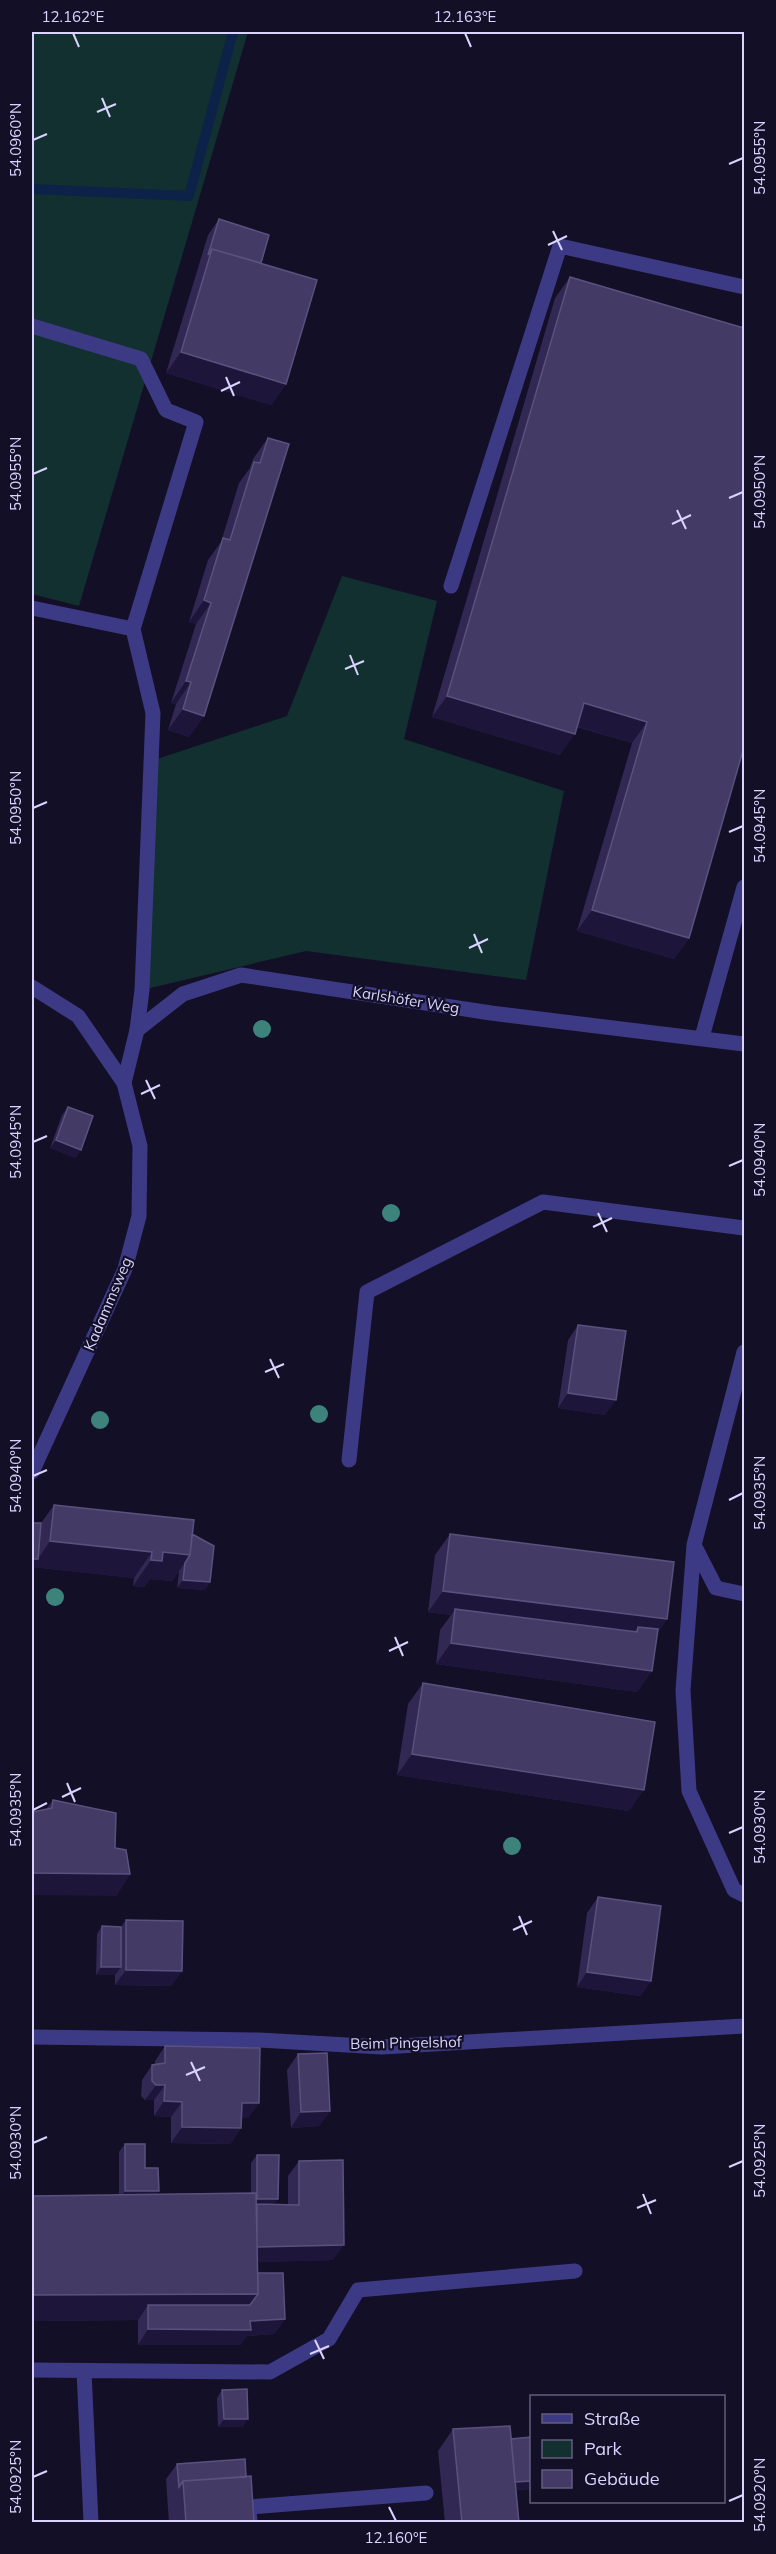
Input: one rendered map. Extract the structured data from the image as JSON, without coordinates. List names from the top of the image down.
{
  "streets": {
    "street": ["Karlshöfer Weg", "Kadammsweg", "Beim Pingelshof"]
  },
  "legend": ["Straße", "Park", "Gebäude"],
  "coordinates": [
    "12.162°E",
    "12.163°E",
    "54.0960°N",
    "54.0955°N",
    "54.0950°N",
    "54.0945°N",
    "54.0940°N",
    "54.0935°N",
    "54.0930°N",
    "54.0925°N",
    "54.0920°N",
    "12.160°E"
  ]
}
